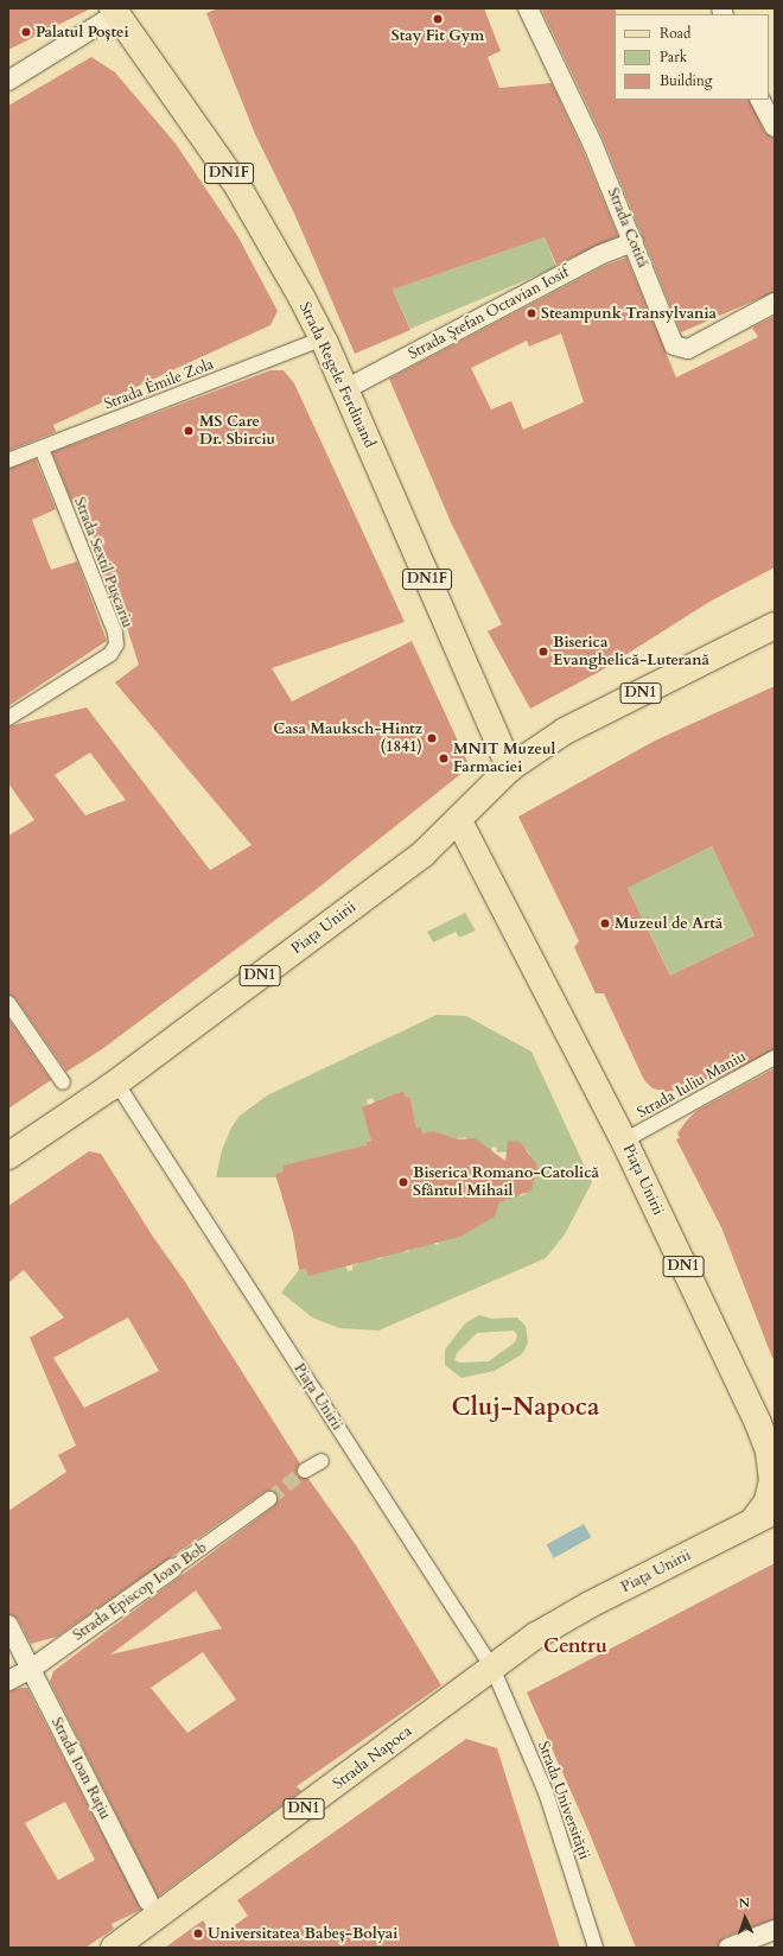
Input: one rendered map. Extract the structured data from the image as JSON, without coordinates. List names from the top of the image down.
{
  "streets": {
    "main road": [
      "DN1F",
      "Strada Regele Ferdinand",
      "DN1",
      "Piața Unirii",
      "Strada Napoca"
    ],
    "street": [
      "Strada Cotită",
      "Strada Ștefan Octavian Iosif",
      "Strada Émile Zola",
      "Strada Sextil Pușcariu",
      "Strada Iuliu Maniu",
      "Strada Episcop Ioan Bob",
      "Strada Ioan Rațiu",
      "Strada Universității"
    ]
  },
  "crossings": [
    ["Strada Cotită", "Strada Ștefan Octavian Iosif"],
    ["Strada Ștefan Octavian Iosif", "Strada Regele Ferdinand"],
    ["Strada Regele Ferdinand", "Strada Émile Zola"],
    ["Strada Regele Ferdinand", "DN1"],
    ["Strada Regele Ferdinand", "Piața Unirii"],
    ["Strada Émile Zola", "Strada Sextil Pușcariu"],
    ["DN1", "Piața Unirii"],
    ["Piața Unirii", "Strada Iuliu Maniu"],
    ["Piața Unirii", "Strada Napoca"],
    ["Piața Unirii", "Strada Universității"],
    ["Strada Episcop Ioan Bob", "Strada Ioan Rațiu"],
    ["Strada Napoca", "Strada Universității"]
  ],
  "districts": ["Cluj-Napoca", "Centru"],
  "places": [
    "Stay Fit Gym",
    "Palatul Poștei",
    "Steampunk Transylvania",
    "MS Care Dr. Sbirciu",
    "Biserica Evanghelică-Luterană",
    "Casa Mauksch-Hintz (1841)",
    "MNIT Muzeul Farmaciei",
    "Muzeul de Artă",
    "Biserica Romano-Catolică Sfântul Mihail",
    "Universitatea Babeș-Bolyai"
  ],
  "legend": ["Road", "Park", "Building"],
  "north": "top"
}
